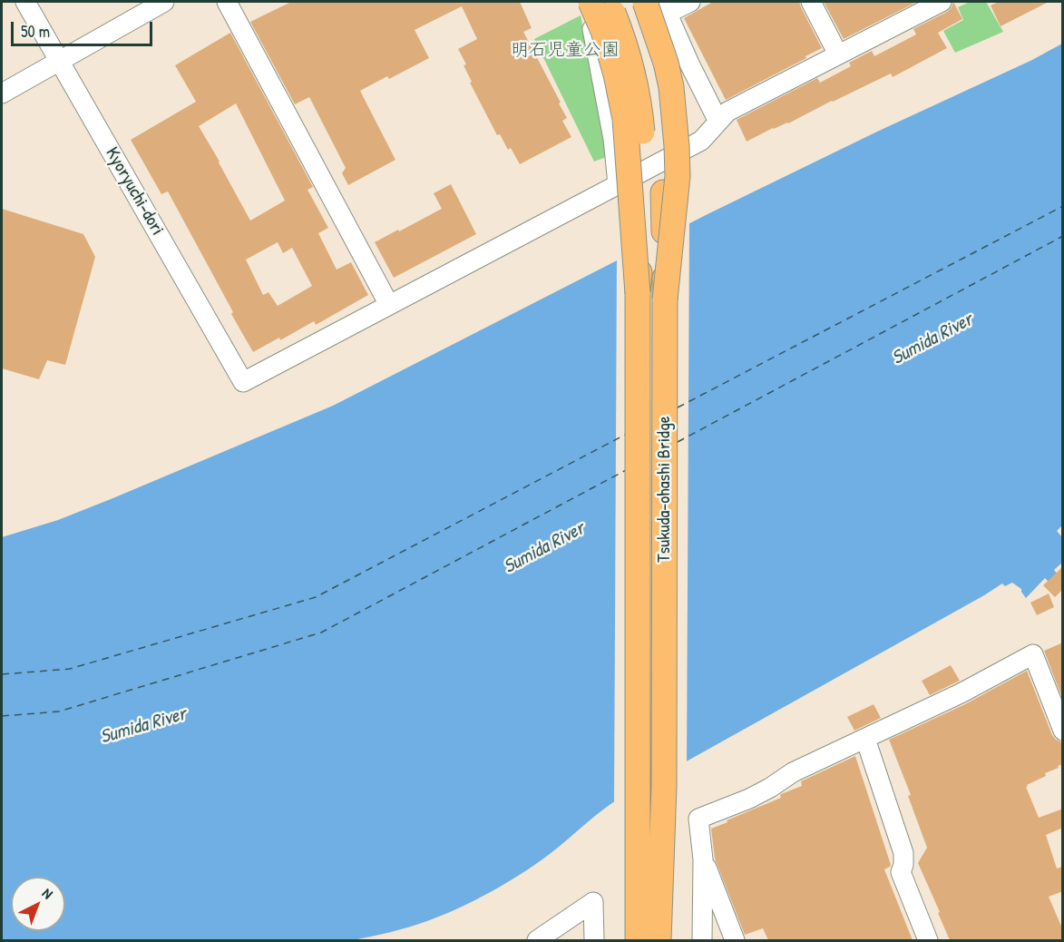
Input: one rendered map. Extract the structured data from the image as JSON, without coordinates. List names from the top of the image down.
{
  "streets": {
    "main road": ["Tsukuda-ohashi Bridge"],
    "street": ["Kyoryuchi-dori"]
  },
  "water": ["Sumida River"],
  "parks": ["明石児童公園"],
  "scale_bar": "50 m",
  "north": "top right"
}
